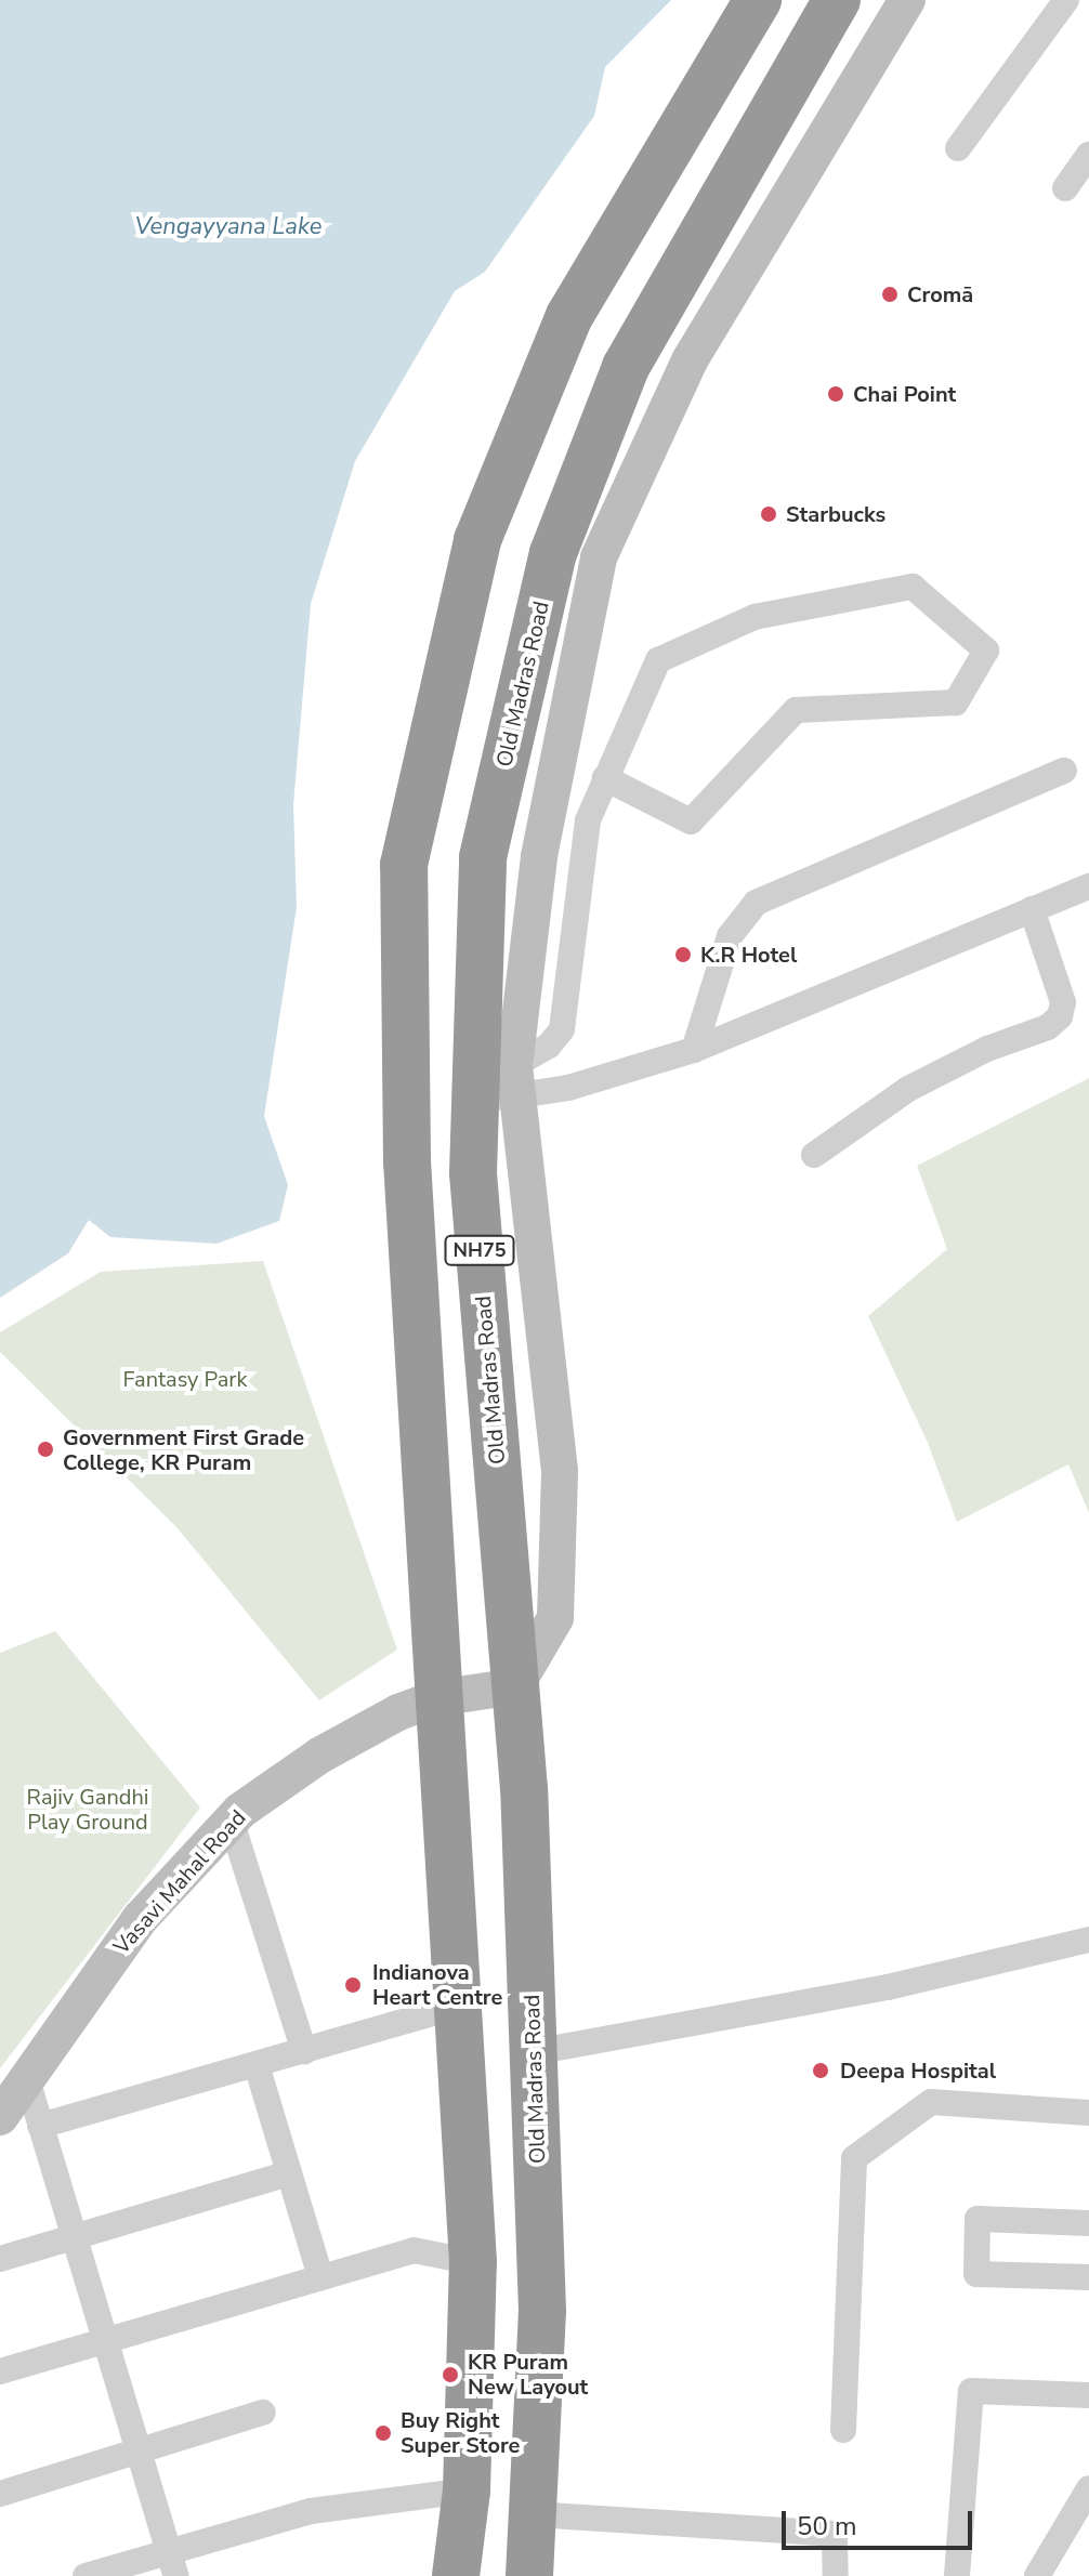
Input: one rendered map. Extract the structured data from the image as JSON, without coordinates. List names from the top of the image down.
{
  "streets": {
    "highway": ["Old Madras Road", "NH75"],
    "street": ["Vasavi Mahal Road"]
  },
  "crossings": [
    ["Old Madras Road", "Vasavi Mahal Road"],
    ["NH75", "Vasavi Mahal Road"]
  ],
  "water": ["Vengayyana Lake"],
  "parks": ["Fantasy Park", "Rajiv Gandhi Play Ground"],
  "places": [
    "Cromā",
    "Chai Point",
    "Starbucks",
    "K.R Hotel",
    "Government First Grade College, KR Puram",
    "Indianova Heart Centre",
    "Deepa Hospital",
    "KR Puram New Layout",
    "Buy Right Super Store"
  ],
  "scale_bar": "50 m"
}
